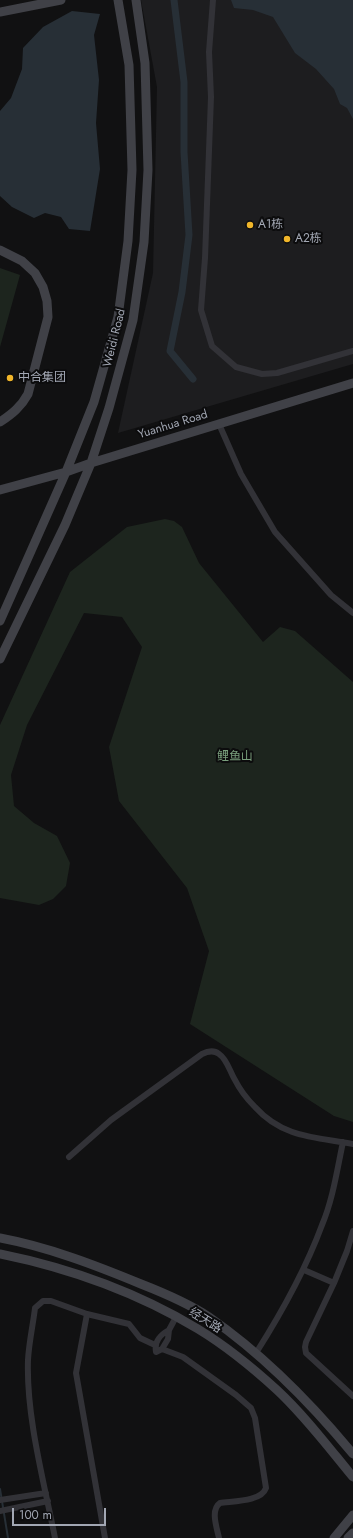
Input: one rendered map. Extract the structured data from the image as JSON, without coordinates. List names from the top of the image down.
{
  "streets": {
    "main road": ["Weidi Road", "Yuanhua Road", "经天路"]
  },
  "crossings": [
    ["Weidi Road", "Yuanhua Road"]
  ],
  "parks": ["鲤鱼山"],
  "places": ["A1栋", "A2栋", "中合集团"],
  "scale_bar": "100 m"
}
